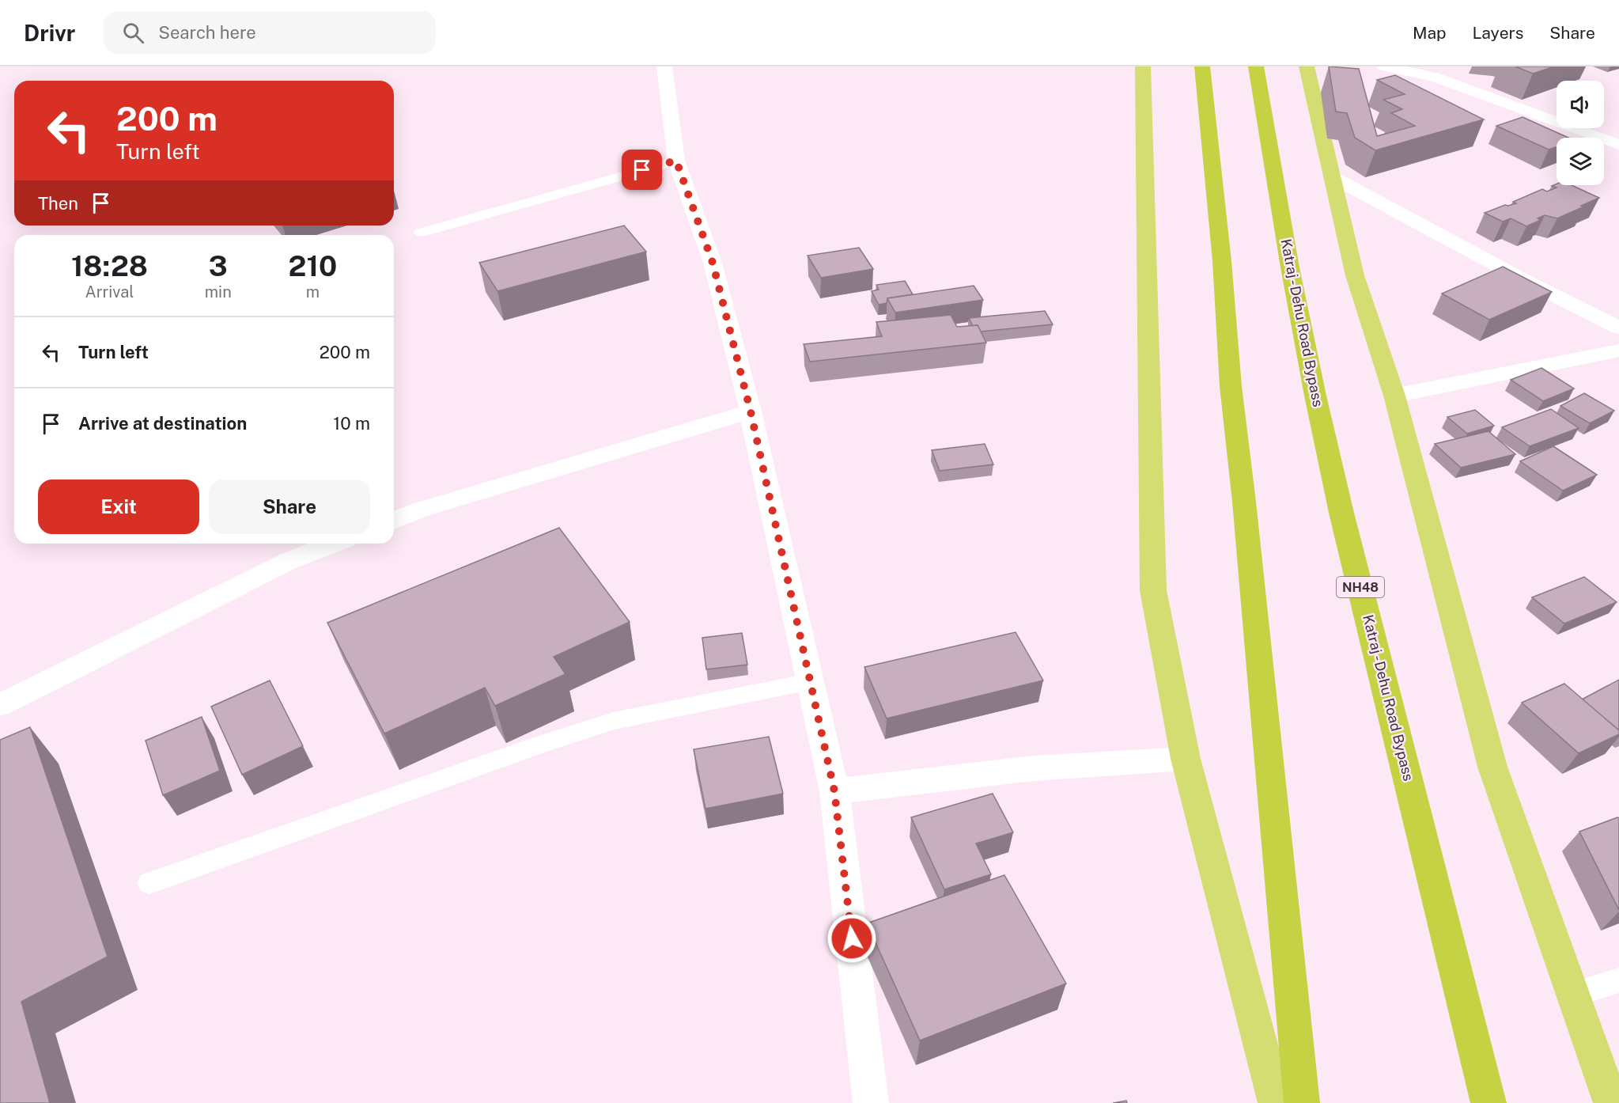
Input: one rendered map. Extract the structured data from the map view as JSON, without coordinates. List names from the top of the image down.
{
  "streets": {
    "highway": ["Katraj - Dehu Road Bypass", "NH48"]
  },
  "page": {
    "header": "Drivr",
    "search": "Search here",
    "nav": ["Map", "Layers", "Share"],
    "turn": ["200 m", "Turn left"],
    "then": "Then",
    "eta": [
      "18:28",
      "Arrival",
      "3",
      "min",
      "210",
      "m"
    ],
    "list": [
      {
        "name": "Turn left",
        "value": "200 m"
      },
      {
        "name": "Arrive at destination",
        "value": "10 m"
      }
    ],
    "buttons": ["Exit", "Share"]
  }
}
